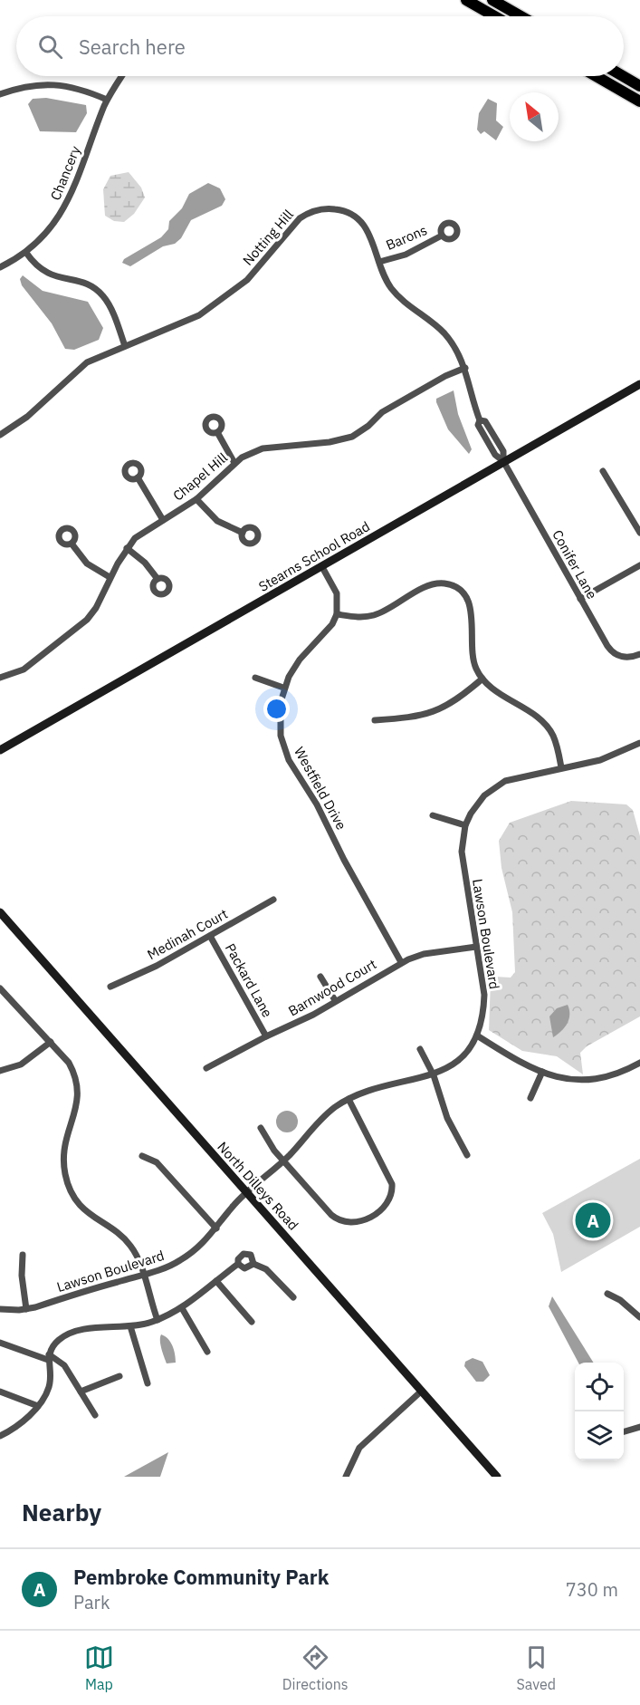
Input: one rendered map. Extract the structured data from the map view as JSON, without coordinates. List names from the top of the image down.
{
  "streets": {
    "street": [
      "Chancery",
      "Notting Hill",
      "Barons",
      "Chapel Hill",
      "Stearns School Road",
      "Conifer Lane",
      "Westfield Drive",
      "Medinah Court",
      "Lawson Boulevard",
      "Packard Lane",
      "Barnwood Court",
      "North Dilleys Road"
    ]
  },
  "crossings": [
    ["Notting Hill", "Barons"],
    ["Notting Hill", "Chapel Hill"],
    ["Notting Hill", "Stearns School Road"],
    ["Notting Hill", "Conifer Lane"],
    ["Stearns School Road", "Conifer Lane"],
    ["Westfield Drive", "Barnwood Court"],
    ["Medinah Court", "Packard Lane"],
    ["Lawson Boulevard", "Barnwood Court"],
    ["Lawson Boulevard", "North Dilleys Road"],
    ["Packard Lane", "Barnwood Court"]
  ],
  "north": "top left",
  "page": {
    "search": "Search here",
    "pins": "A",
    "heading": "Nearby",
    "list": [
      {
        "mark": "A",
        "name": "Pembroke Community Park",
        "note": "Park",
        "value": "730 m"
      }
    ],
    "nav": ["Map", "Directions", "Saved"]
  }
}
